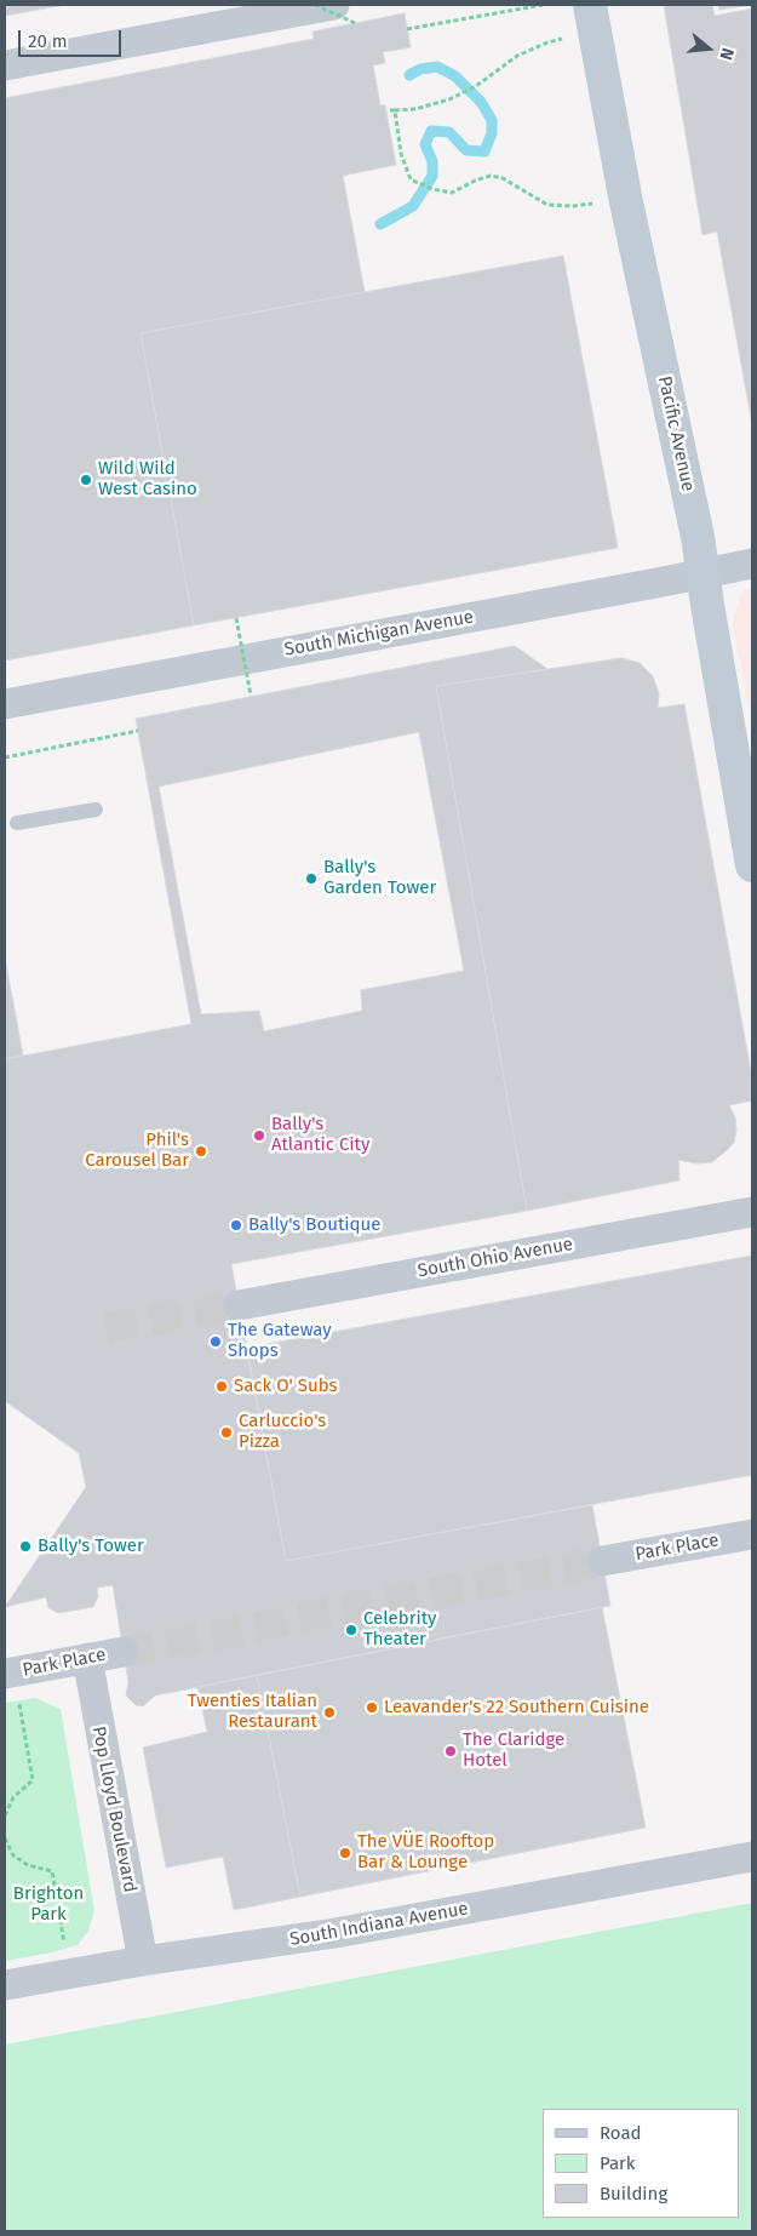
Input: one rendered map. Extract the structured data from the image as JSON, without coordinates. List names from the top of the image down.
{
  "streets": {
    "street": [
      "Pacific Avenue",
      "South Michigan Avenue",
      "South Ohio Avenue",
      "Park Place",
      "Pop Lloyd Boulevard",
      "South Indiana Avenue"
    ]
  },
  "crossings": [
    ["Pacific Avenue", "South Michigan Avenue"],
    ["Park Place", "Pop Lloyd Boulevard"],
    ["Pop Lloyd Boulevard", "South Indiana Avenue"]
  ],
  "parks": ["Brighton Park"],
  "places": [
    "Wild Wild West Casino",
    "Bally's Garden Tower",
    "Bally's Atlantic City",
    "Phil's Carousel Bar",
    "Bally's Boutique",
    "The Gateway Shops",
    "Sack O' Subs",
    "Carluccio's Pizza",
    "Bally's Tower",
    "Celebrity Theater",
    "Leavander's 22 Southern Cuisine",
    "Twenties Italian Restaurant",
    "The Claridge Hotel",
    "The VÜE Rooftop Bar & Lounge"
  ],
  "legend": ["Road", "Park", "Building"],
  "scale_bar": "20 m",
  "north": "right"
}
